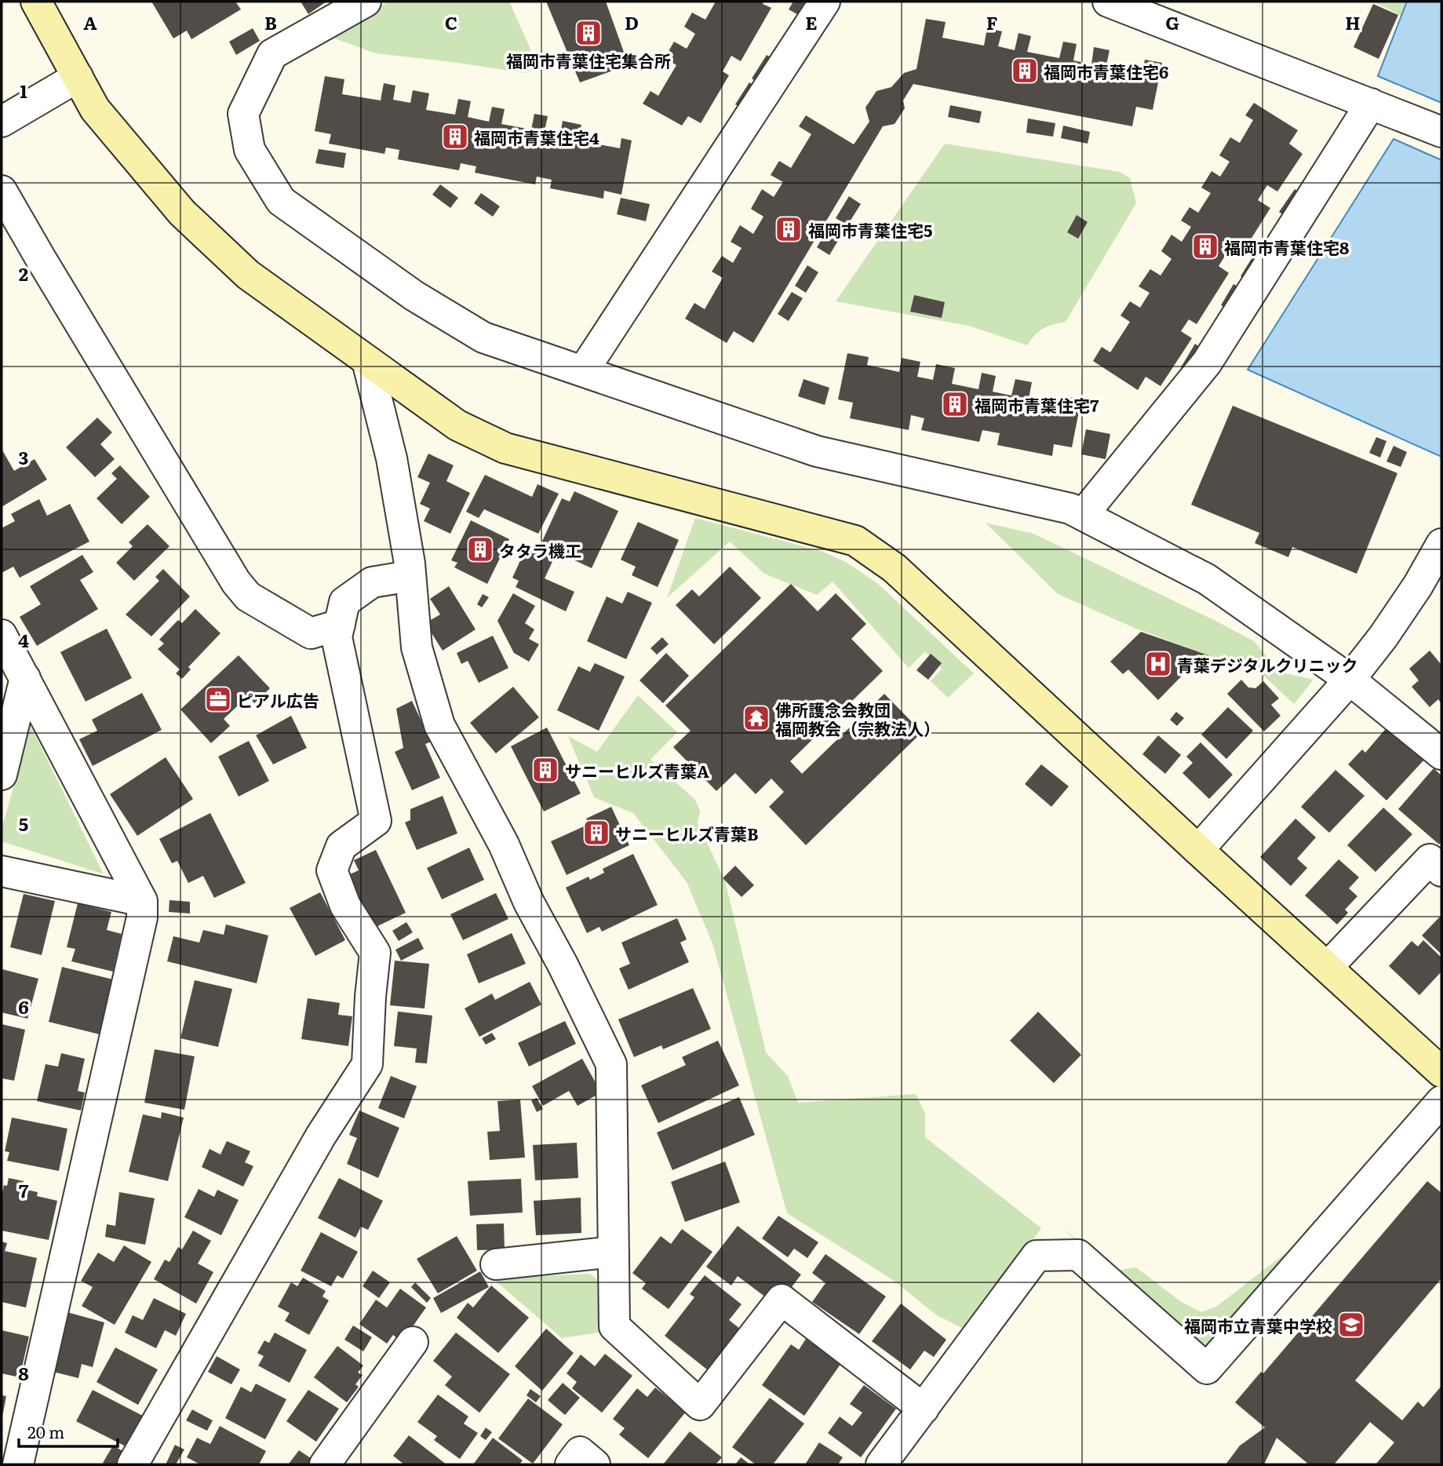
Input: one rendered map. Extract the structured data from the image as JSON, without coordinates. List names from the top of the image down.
{
  "places": {
    "building": [
      "福岡市青葉住宅集合所",
      "福岡市青葉住宅6",
      "福岡市青葉住宅4",
      "福岡市青葉住宅5",
      "福岡市青葉住宅8",
      "福岡市青葉住宅7",
      "タタラ機工",
      "サニーヒルズ青葉A",
      "サニーヒルズ青葉B"
    ],
    "hospital": ["青葉デジタルクリニック"],
    "office": ["ピアル広告"],
    "temple": ["佛所護念会教団 福岡教会（宗教法人）"],
    "school or university": ["福岡市立青葉中学校"]
  },
  "scale_bar": "20 m",
  "grid": {
    "columns": [
      "A",
      "B",
      "C",
      "D",
      "E",
      "F",
      "G",
      "H"
    ],
    "rows": [
      "1",
      "2",
      "3",
      "4",
      "5",
      "6",
      "7",
      "8"
    ]
  }
}
